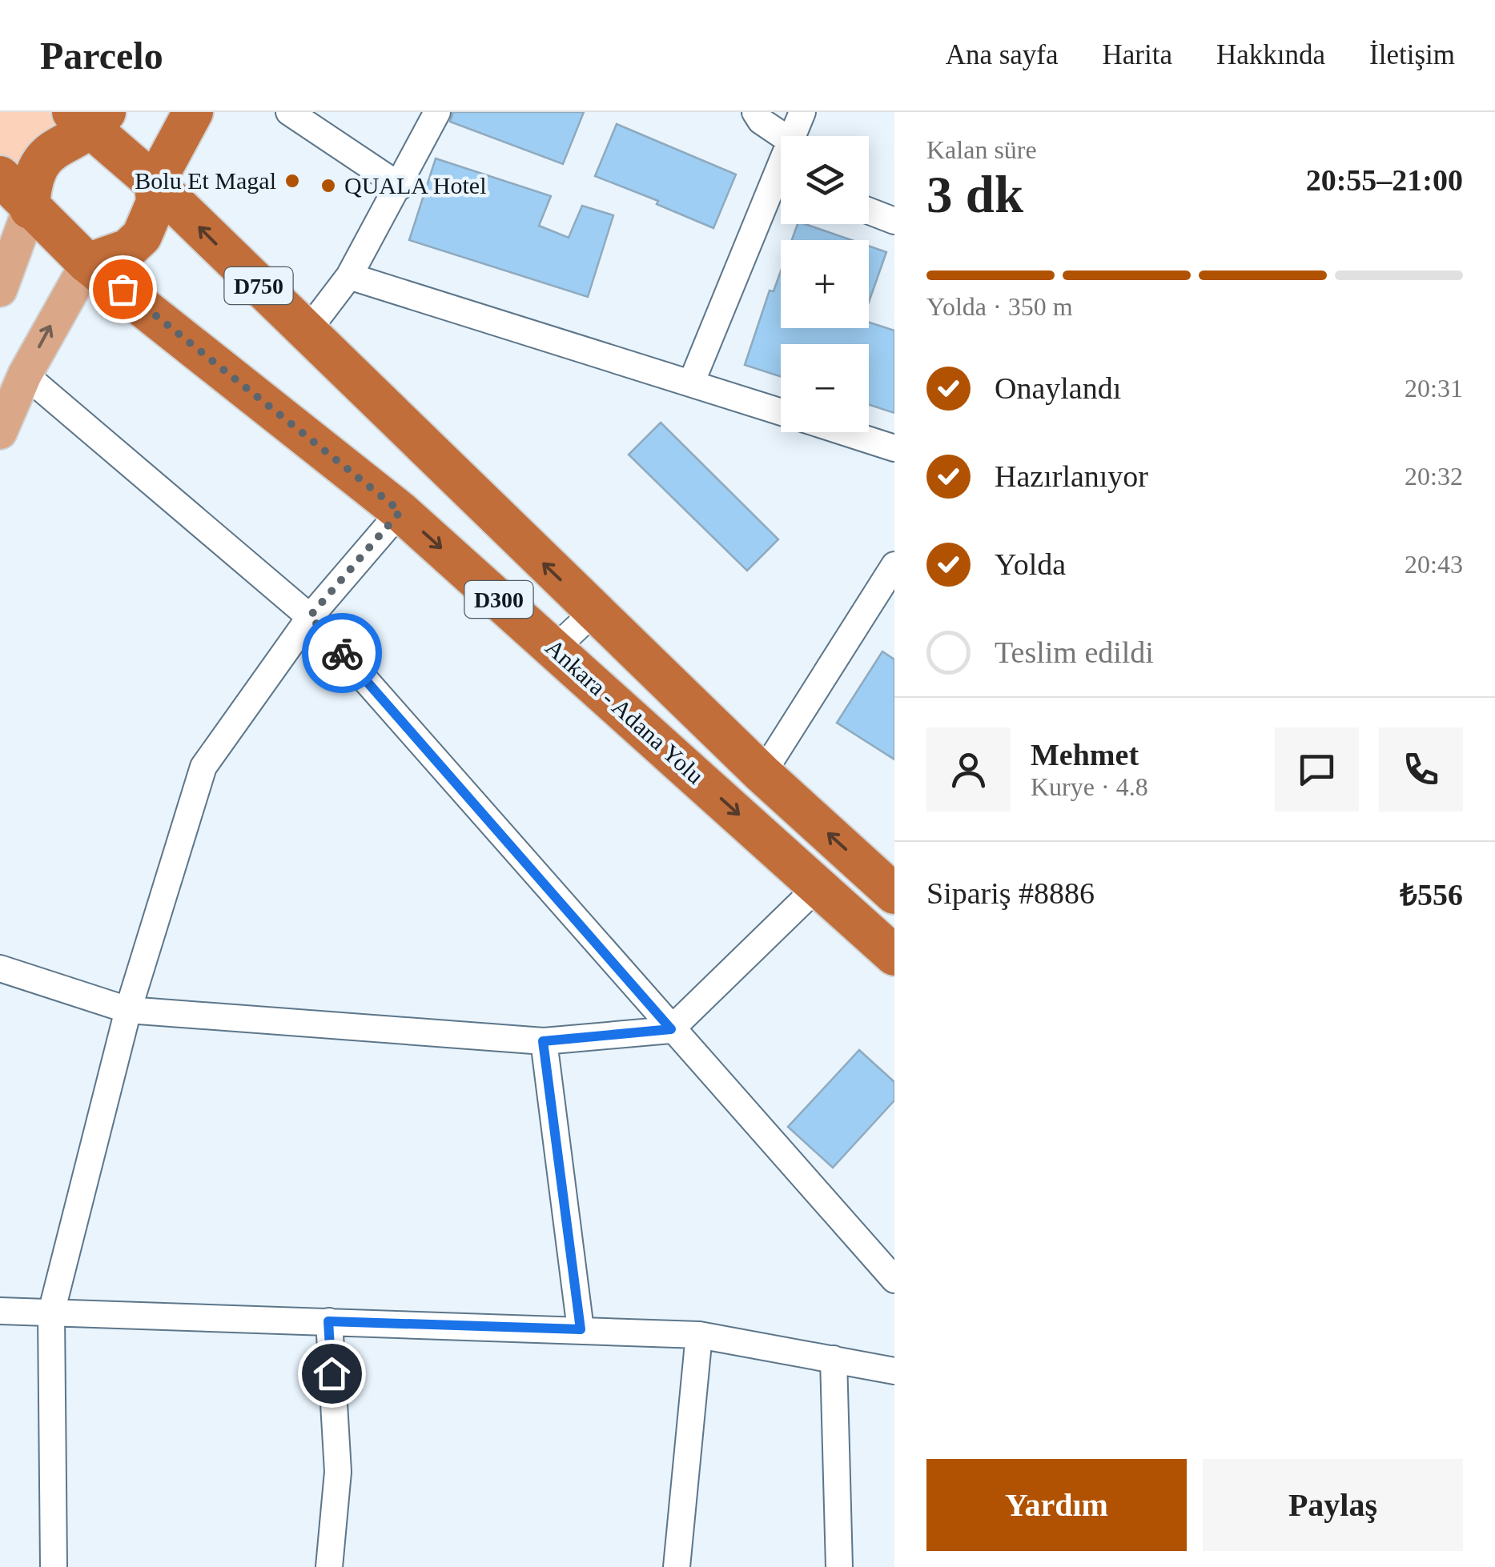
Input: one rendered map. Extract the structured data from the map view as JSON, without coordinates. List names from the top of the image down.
{
  "streets": {
    "highway": ["D750", "D300", "Ankara - Adana Yolu"]
  },
  "crossings": [
    ["D750", "D300"],
    ["D750", "Ankara - Adana Yolu"],
    ["D300", "Ankara - Adana Yolu"]
  ],
  "places": ["Bolu Et Magal", "QUALA Hotel"],
  "page": {
    "header": "Parcelo",
    "nav": [
      "Ana sayfa",
      "Harita",
      "Hakkında",
      "İletişim"
    ],
    "heading": ["3 dk", "Kalan süre", "20:55–21:00"],
    "panel": [
      "Mehmet",
      "Kurye · 4.8",
      "Sipariş #8886",
      "₺556"
    ],
    "map_buttons": ["+", "−"],
    "bar": "Yolda · 350 m",
    "list": [
      ["Onaylandı", "20:31"],
      ["Hazırlanıyor", "20:32"],
      ["Yolda", "20:43"],
      "Teslim edildi"
    ],
    "buttons": ["Yardım", "Paylaş"]
  }
}
